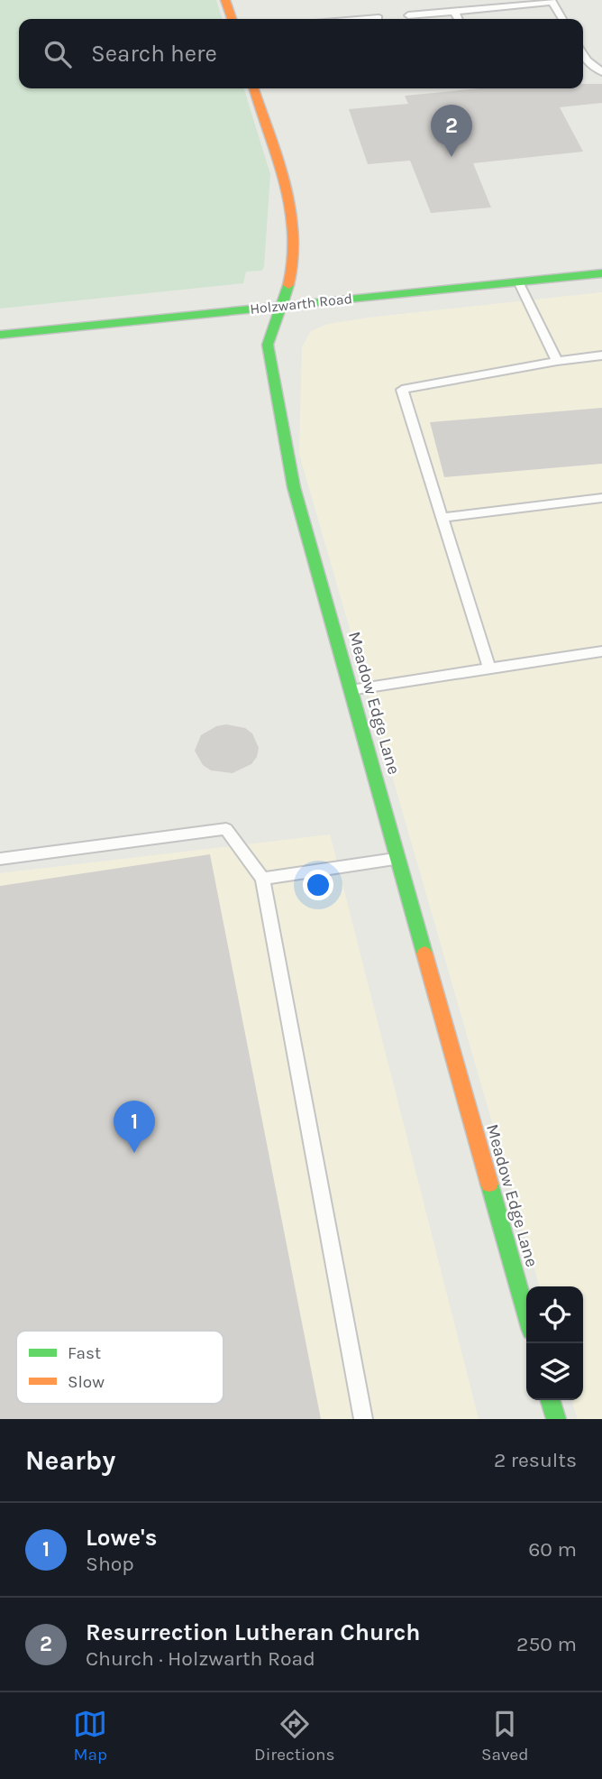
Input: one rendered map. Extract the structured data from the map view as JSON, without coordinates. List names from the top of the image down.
{
  "streets": {
    "street": ["Holzwarth Road", "Meadow Edge Lane"]
  },
  "crossings": [
    ["Holzwarth Road", "Meadow Edge Lane"]
  ],
  "legend": ["Fast", "Slow"],
  "page": {
    "search": "Search here",
    "pins": ["2", "1"],
    "heading": ["Nearby", "2 results"],
    "list": [
      {
        "mark": "1",
        "name": "Lowe's",
        "note": "Shop",
        "value": "60 m"
      },
      {
        "mark": "2",
        "name": "Resurrection Lutheran Church",
        "note": "Church · Holzwarth Road",
        "value": "250 m"
      }
    ],
    "nav": ["Map", "Directions", "Saved"]
  }
}
